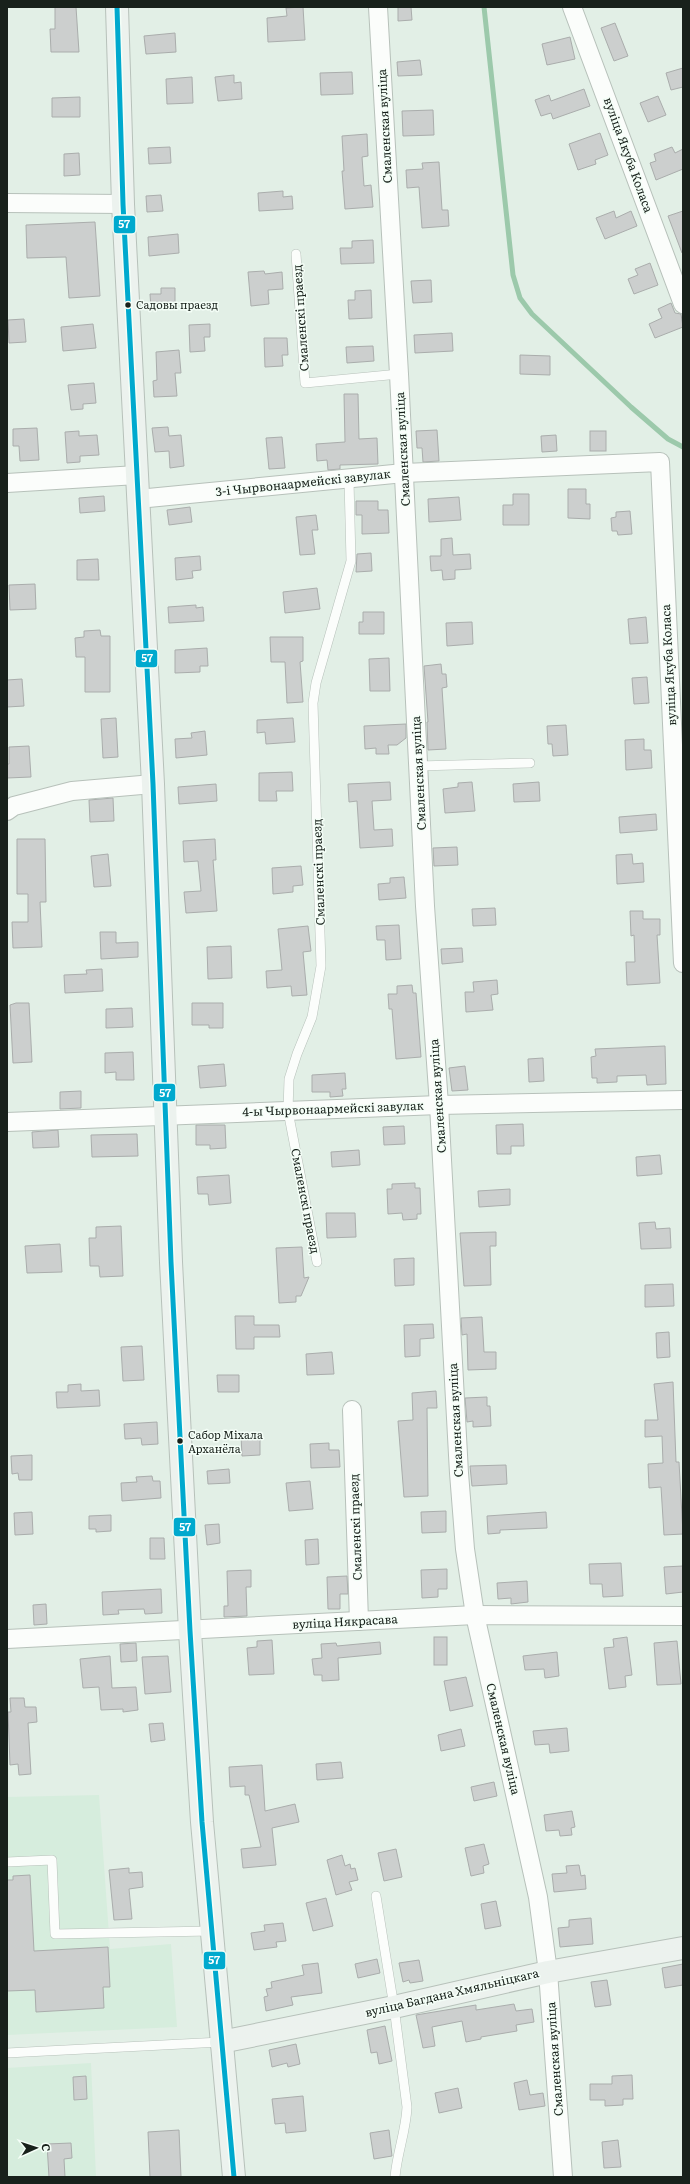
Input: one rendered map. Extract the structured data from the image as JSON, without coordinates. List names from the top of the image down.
{
  "streets": {
    "main road": ["вуліца Багдана Хмяльніцкага"],
    "street": [
      "Смаленская вуліца",
      "вуліца Якуба Коласа",
      "Смаленскі праезд",
      "3-і Чырвонаармейскі завулак",
      "4-ы Чырвонаармейскі завулак",
      "вуліца Някрасава"
    ]
  },
  "crossings": [
    ["Смаленская вуліца", "Смаленскі праезд"],
    ["Смаленская вуліца", "3-і Чырвонаармейскі завулак"],
    ["Смаленская вуліца", "4-ы Чырвонаармейскі завулак"],
    ["Смаленская вуліца", "вуліца Някрасава"],
    ["Смаленская вуліца", "вуліца Багдана Хмяльніцкага"],
    ["вуліца Якуба Коласа", "3-і Чырвонаармейскі завулак"],
    ["Смаленскі праезд", "3-і Чырвонаармейскі завулак"],
    ["Смаленскі праезд", "4-ы Чырвонаармейскі завулак"],
    ["Смаленскі праезд", "вуліца Някрасава"]
  ],
  "places": ["Садовы праезд", "Сабор Міхала Арханёла"],
  "lines": ["transit line 57"],
  "north": "right"
}
